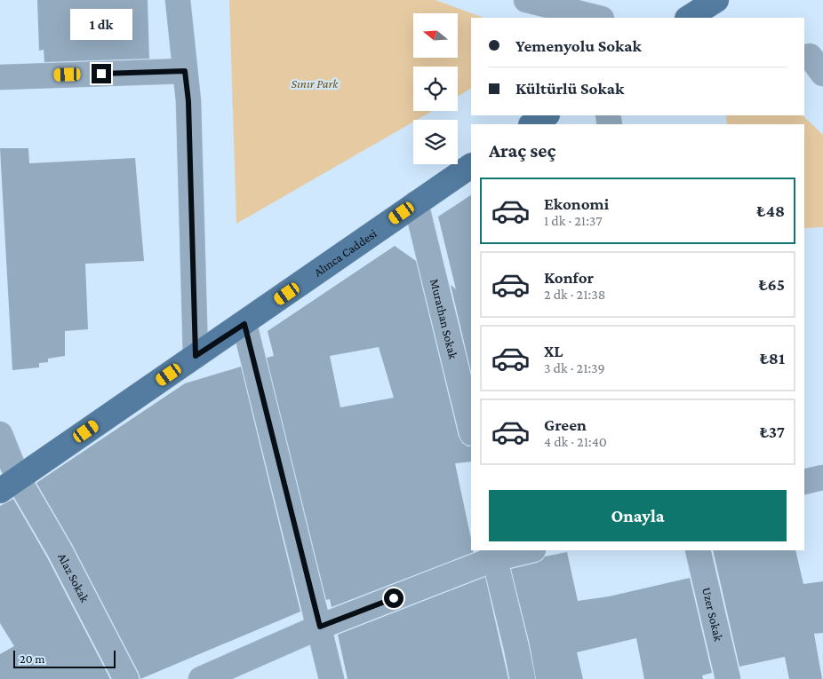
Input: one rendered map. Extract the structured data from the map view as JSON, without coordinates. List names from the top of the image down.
{
  "streets": {
    "main road": ["Alınca Caddesi"],
    "street": ["Murathan Sokak", "Alaz Sokak", "Uzer Sokak"]
  },
  "crossings": [
    ["Alınca Caddesi", "Murathan Sokak"],
    ["Alınca Caddesi", "Alaz Sokak"]
  ],
  "parks": ["Sınır Park"],
  "scale_bar": "20 m",
  "north": "left",
  "page": {
    "bubble": "1 dk",
    "banner": ["Yemenyolu Sokak", "Kültürlü Sokak"],
    "heading": "Araç seç",
    "list": [
      {
        "name": "Ekonomi",
        "note": "1 dk · 21:37",
        "value": "₺48"
      },
      {
        "name": "Konfor",
        "note": "2 dk · 21:38",
        "value": "₺65"
      },
      {
        "name": "XL",
        "note": "3 dk · 21:39",
        "value": "₺81"
      },
      {
        "name": "Green",
        "note": "4 dk · 21:40",
        "value": "₺37"
      }
    ],
    "buttons": "Onayla",
    "scale": "20 m"
  }
}
